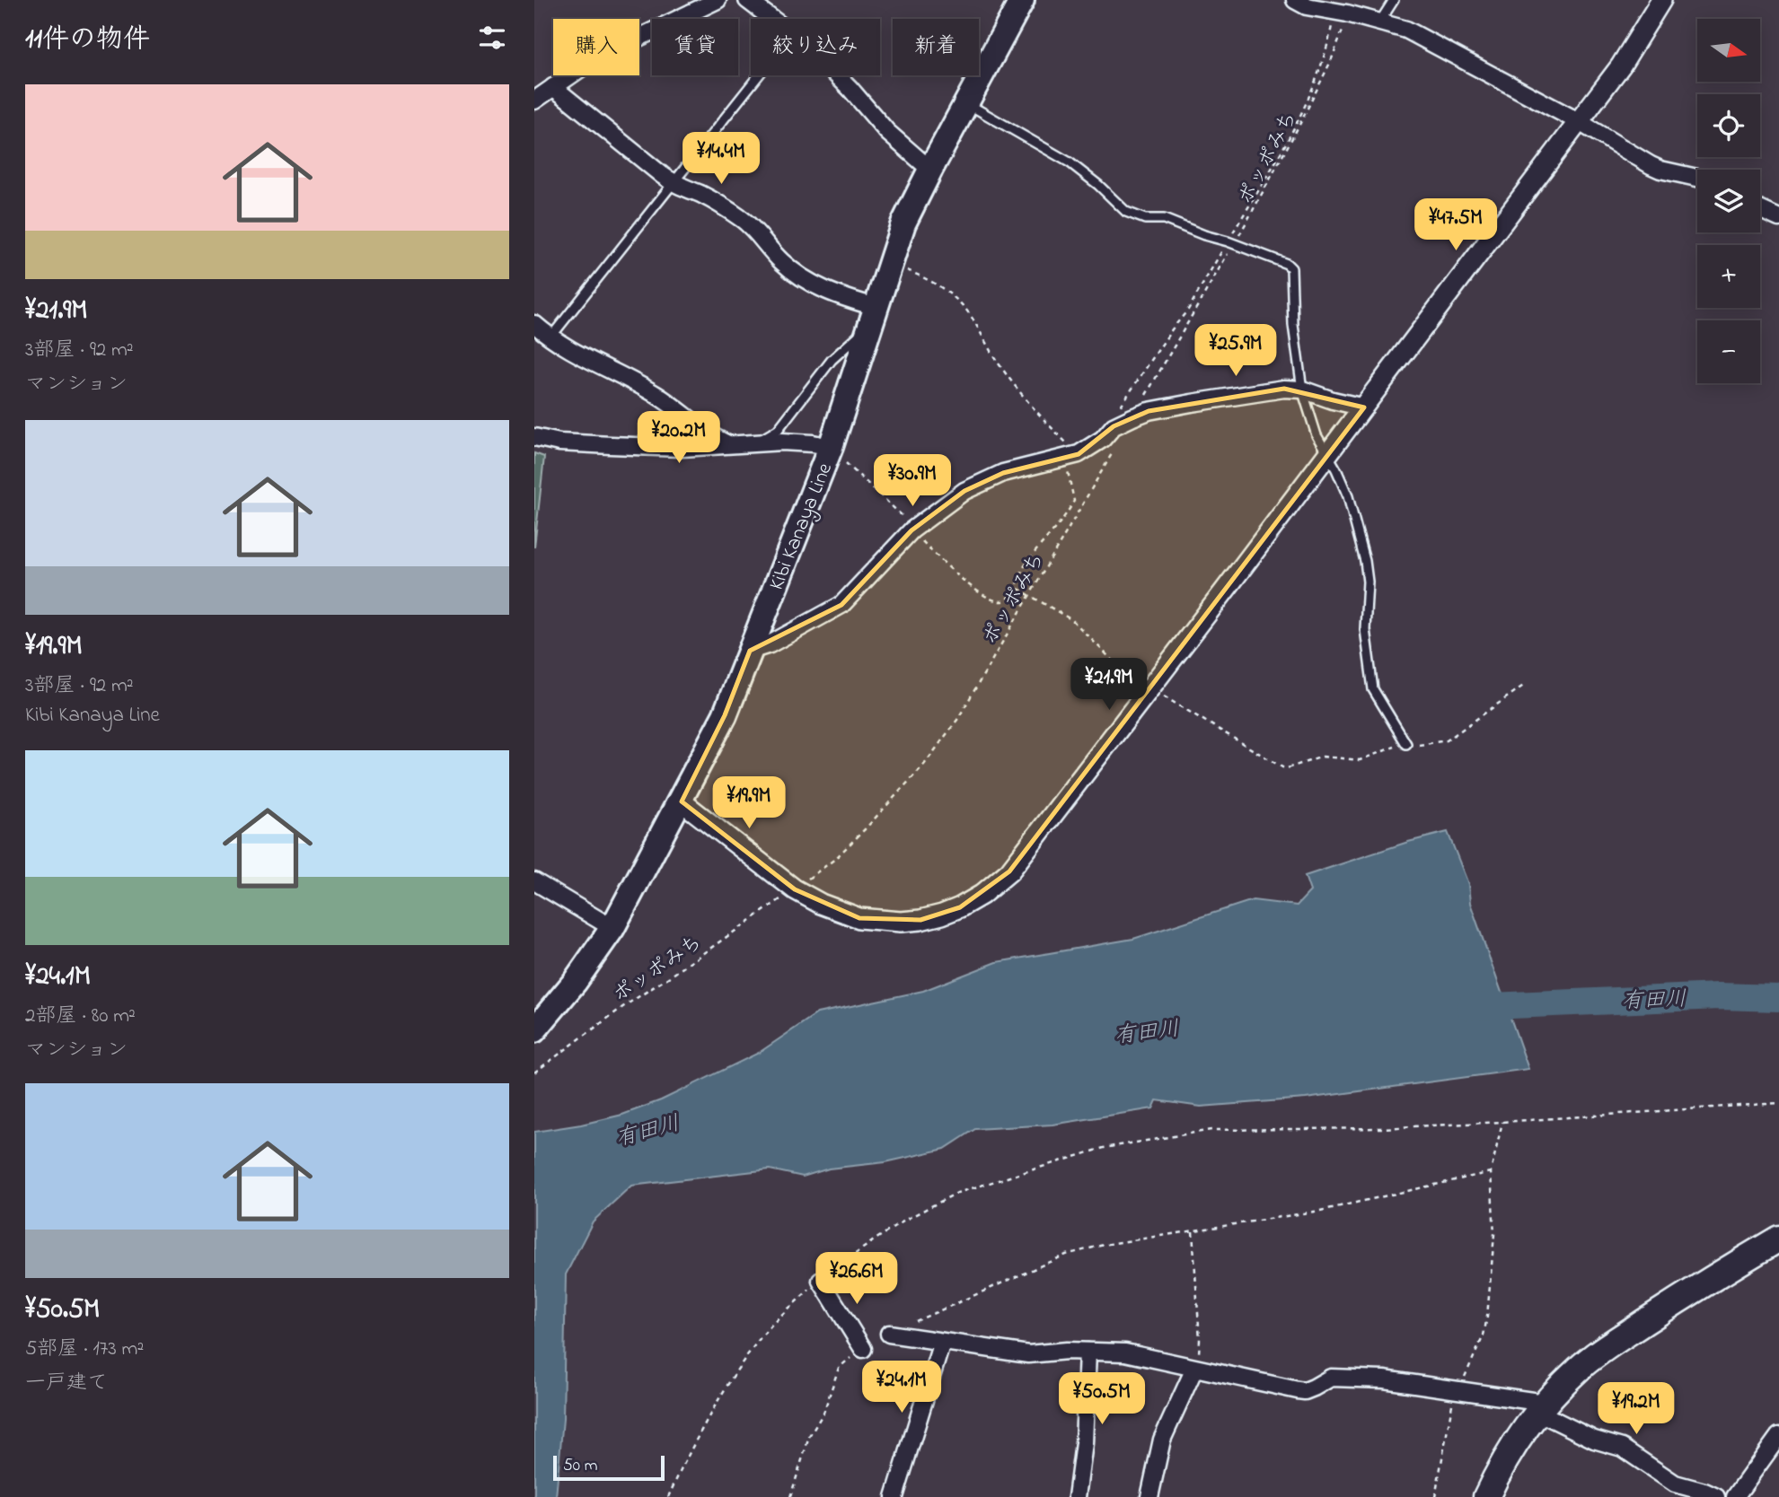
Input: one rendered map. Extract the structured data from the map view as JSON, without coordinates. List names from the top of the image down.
{
  "streets": {
    "main road": ["Kibi Kanaya Line"],
    "path": ["ポッポみち"]
  },
  "water": ["有田川"],
  "scale_bar": "50 m",
  "north": "right",
  "page": {
    "heading": "11件の物件",
    "map_buttons": ["+", "−"],
    "chip": [
      "購入",
      "賃貸",
      "絞り込み",
      "新着"
    ],
    "list": [
      {
        "name": "¥21.9M",
        "note": "3部屋 · 92 m² · マンション"
      },
      {
        "name": "¥19.9M",
        "note": "3部屋 · 92 m² · Kibi Kanaya Line"
      },
      {
        "name": "¥24.1M",
        "note": "2部屋 · 80 m² · マンション"
      },
      {
        "name": "¥50.5M",
        "note": "5部屋 · 173 m² · 一戸建て"
      }
    ],
    "price": [
      "¥14.4M",
      "¥47.5M",
      "¥25.9M",
      "¥20.2M",
      "¥30.9M",
      "¥21.9M",
      "¥19.9M",
      "¥26.6M",
      "¥24.1M",
      "¥50.5M",
      "¥19.2M"
    ],
    "scale": "50 m"
  }
}
